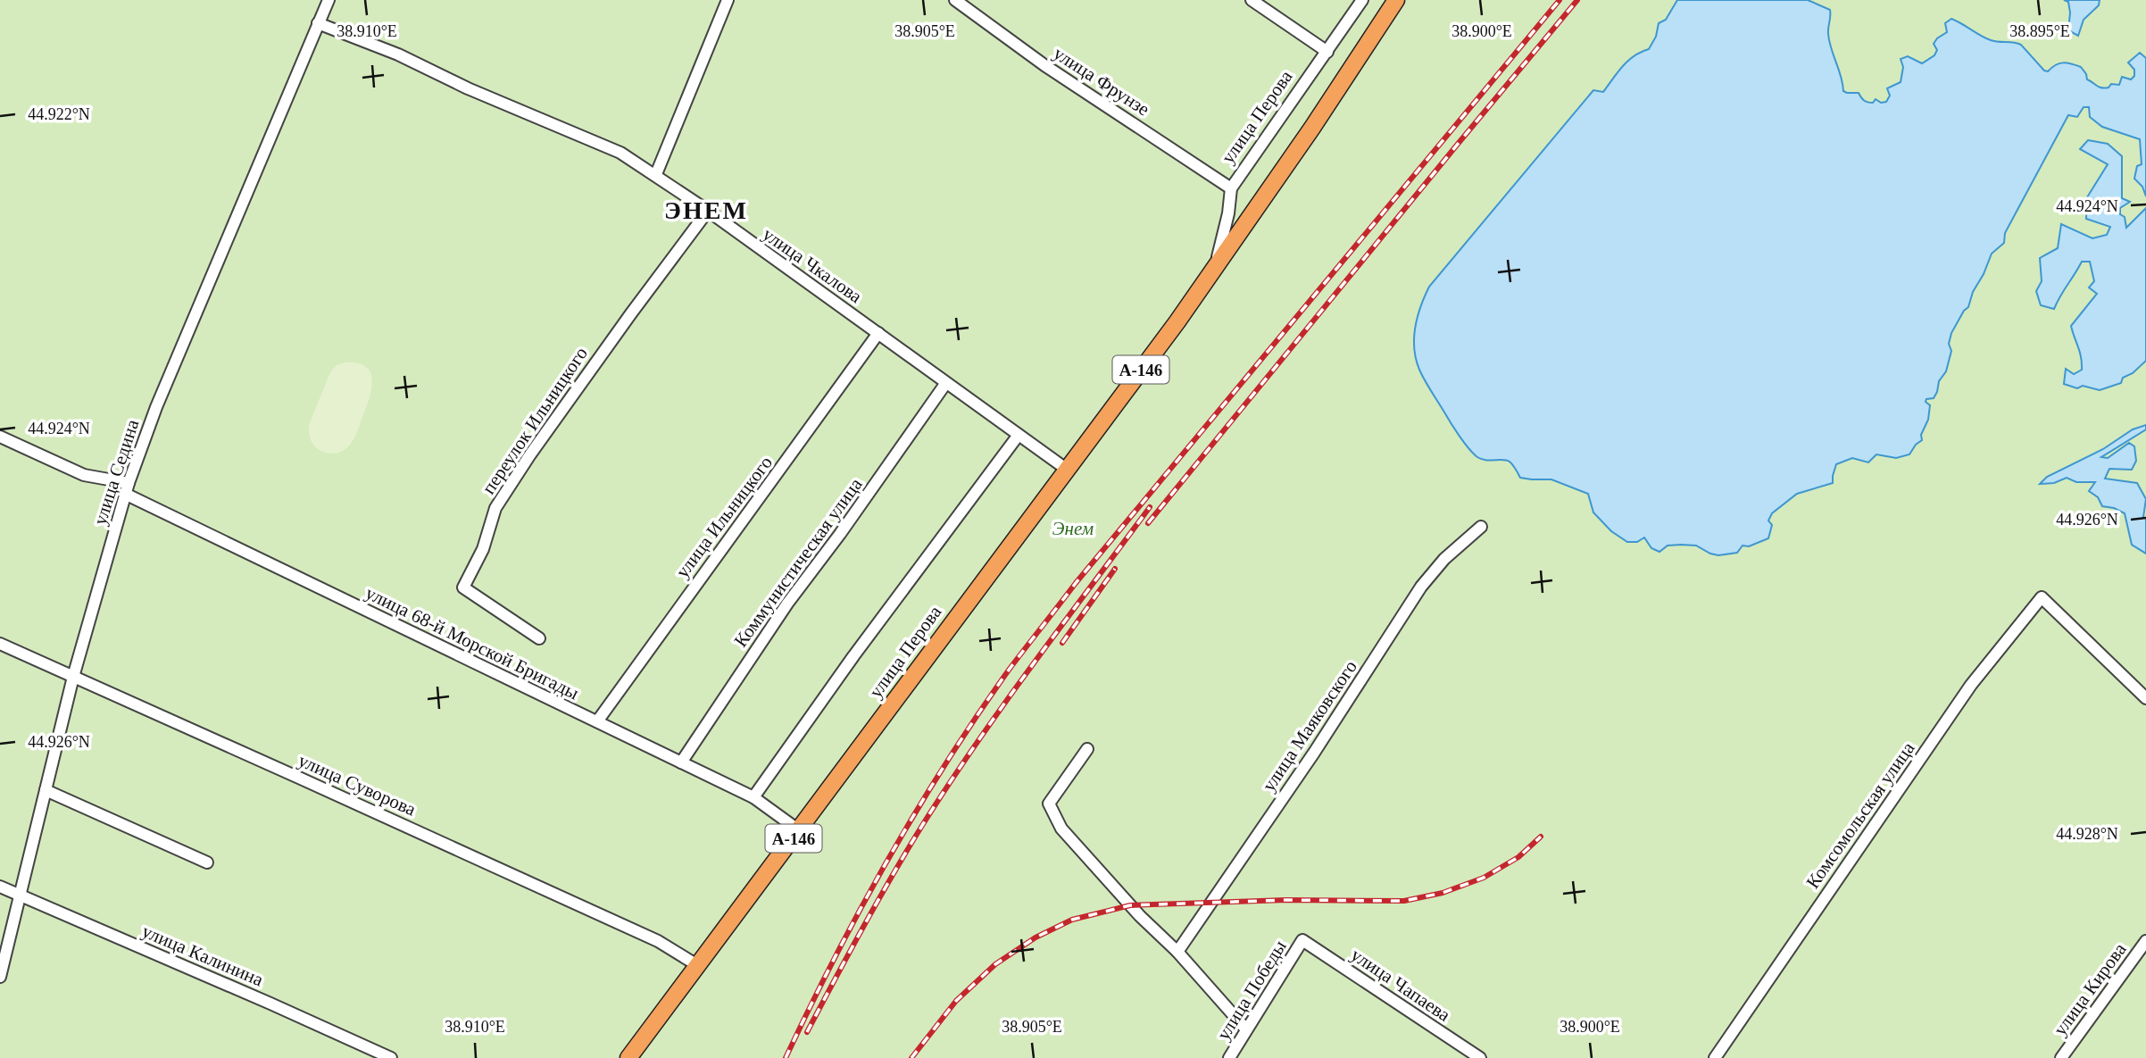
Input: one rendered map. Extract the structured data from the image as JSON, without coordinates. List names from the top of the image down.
{
  "streets": {
    "highway": ["улица Перова", "А-146"],
    "street": [
      "улица Фрунзе",
      "улица Чкалова",
      "переулок Ильницкого",
      "улица Седина",
      "улица Ильницкого",
      "Коммунистическая улица",
      "улица 68-й Морской Бригады",
      "улица Маяковского",
      "улица Суворова",
      "Комсомольская улица",
      "улица Калинина",
      "улица Чапаева",
      "улица Кирова",
      "улица Победы"
    ]
  },
  "crossings": [
    ["улица Фрунзе", "улица Перова"],
    ["улица Перова", "улица Чкалова"],
    ["улица Перова", "улица 68-й Морской Бригады"],
    ["улица Перова", "улица Суворова"],
    ["улица Чкалова", "переулок Ильницкого"],
    ["улица Чкалова", "улица Седина"],
    ["улица Чкалова", "улица Ильницкого"],
    ["улица Чкалова", "Коммунистическая улица"],
    ["улица Седина", "улица 68-й Морской Бригады"],
    ["улица Седина", "улица Суворова"],
    ["улица Седина", "улица Калинина"],
    ["улица Ильницкого", "улица 68-й Морской Бригады"],
    ["Коммунистическая улица", "улица 68-й Морской Бригады"],
    ["улица Чапаева", "улица Победы"]
  ],
  "districts": ["ЭНЕМ"],
  "parks": ["Энем"],
  "coordinates": [
    "38.910°E",
    "38.905°E",
    "38.900°E",
    "38.895°E",
    "44.922°N",
    "44.924°N",
    "44.926°N",
    "44.928°N"
  ]
}
